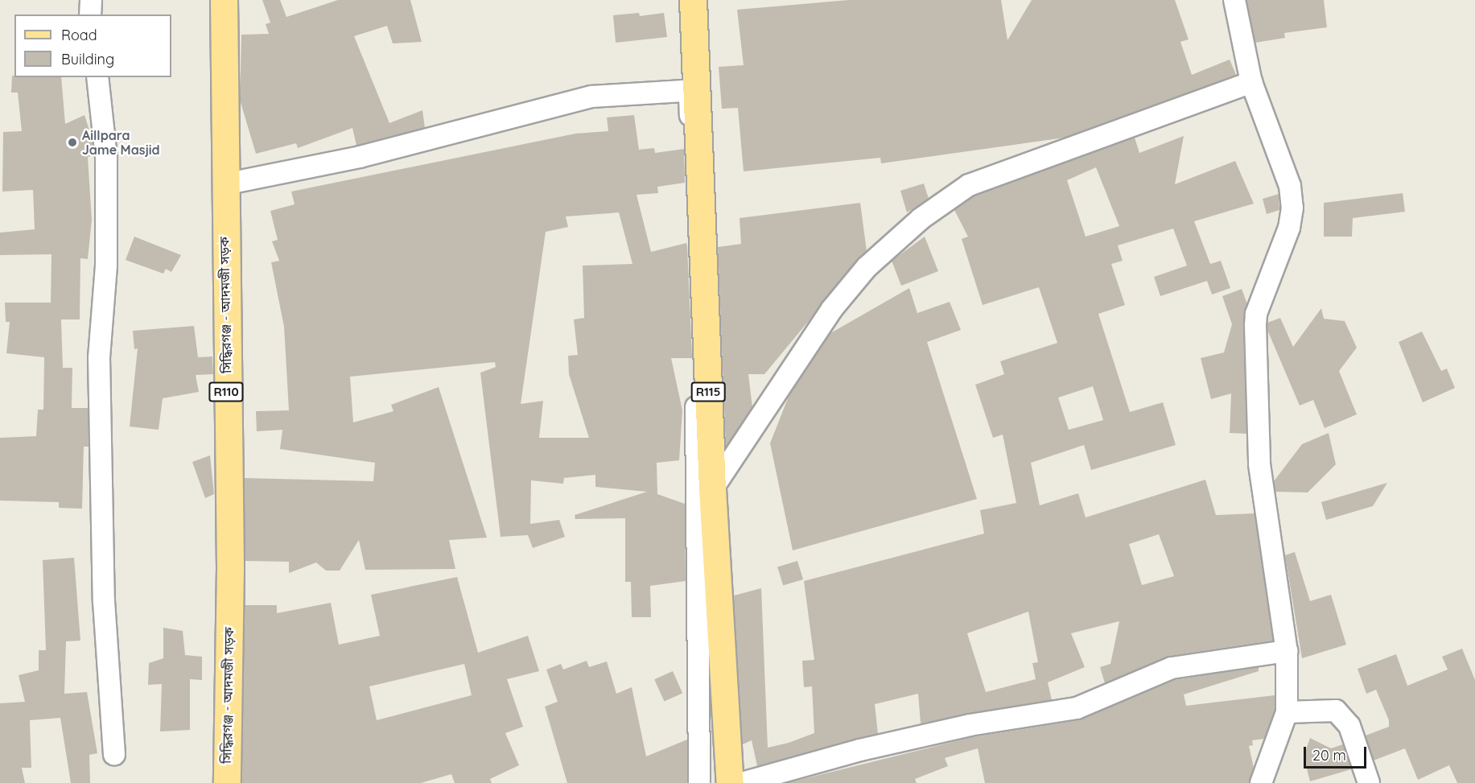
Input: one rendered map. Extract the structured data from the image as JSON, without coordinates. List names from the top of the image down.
{
  "streets": {
    "main road": ["সিদ্ধিরগঞ্জ - আদমজী সড়ক", "R110", "R115"]
  },
  "places": ["Aillpara Jame Masjid"],
  "legend": ["Road", "Building"],
  "scale_bar": "20 m"
}
